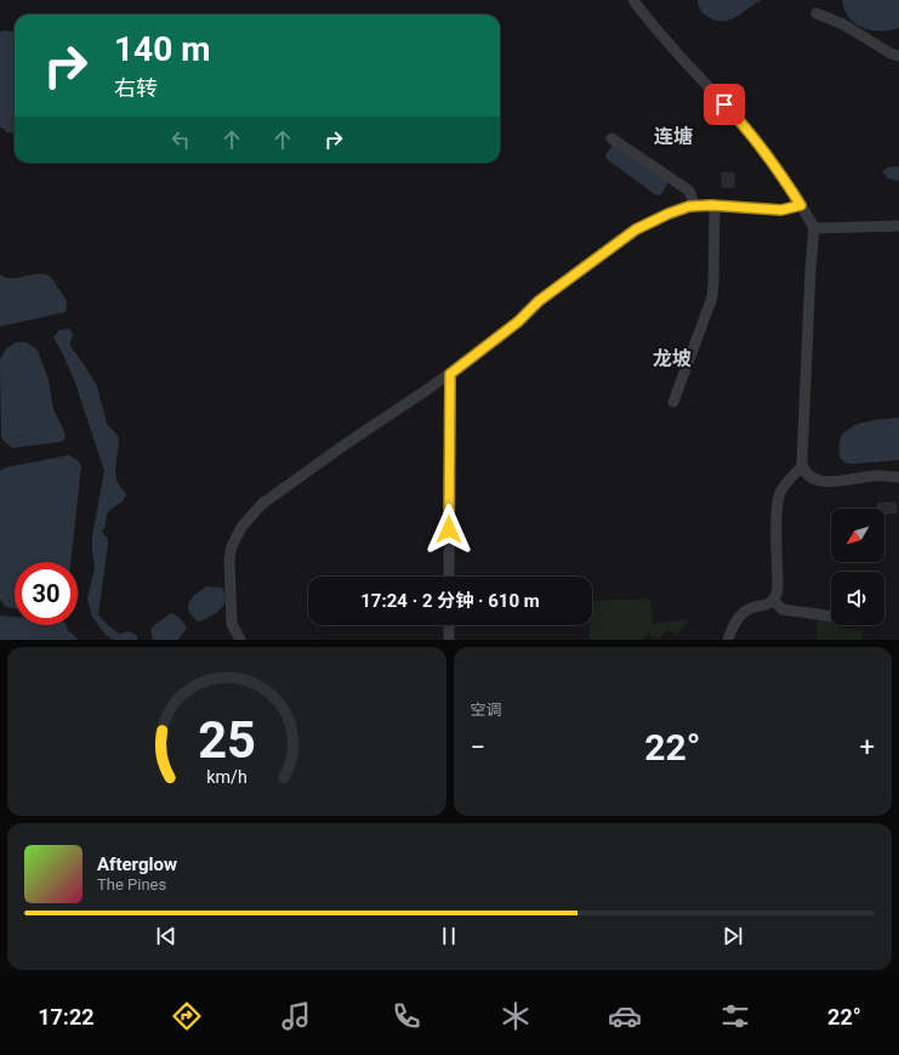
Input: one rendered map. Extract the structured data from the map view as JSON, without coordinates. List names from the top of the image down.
{
  "districts": ["连塘", "龙坡"],
  "north": "bottom left",
  "page": {
    "turn": ["140 m", "右转"],
    "limit": "30",
    "trip": "17:24 · 2 分钟 · 610 m",
    "tile": "空调",
    "heat": ["−", "22°", "+"],
    "song": ["Afterglow", "The Pines"],
    "tabs": ["17:22", "22°"],
    "gauge": ["25", "km/h"]
  }
}
